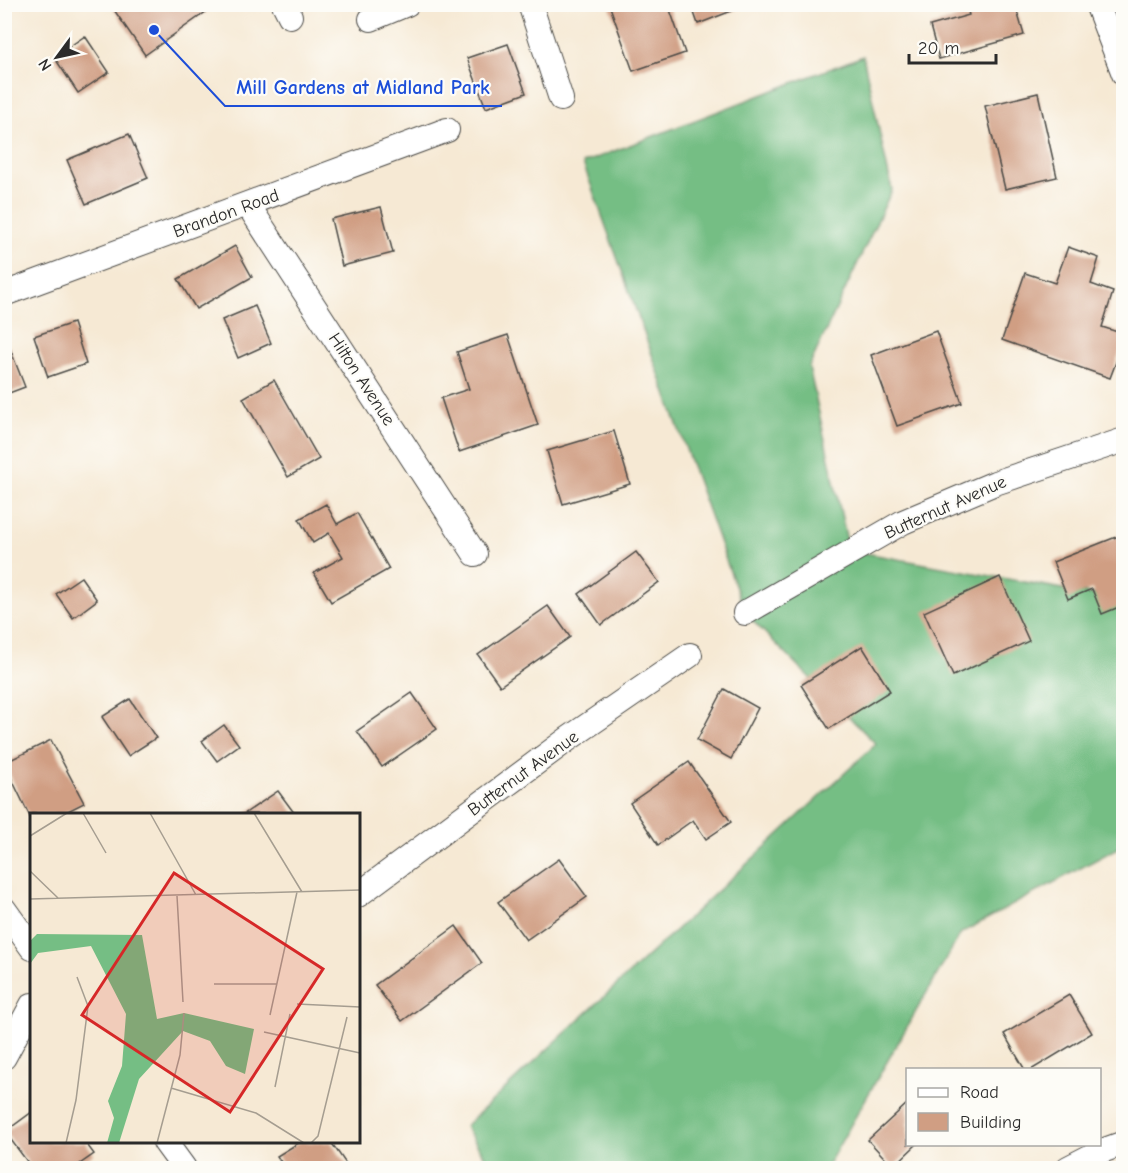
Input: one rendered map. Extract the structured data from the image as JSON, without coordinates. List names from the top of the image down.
{
  "streets": {
    "street": ["Brandon Road", "Hilton Avenue", "Butternut Avenue"]
  },
  "crossings": [
    ["Brandon Road", "Hilton Avenue"]
  ],
  "places": ["Mill Gardens at Midland Park"],
  "legend": ["Road", "Building"],
  "scale_bar": "20 m",
  "north": "bottom left"
}
